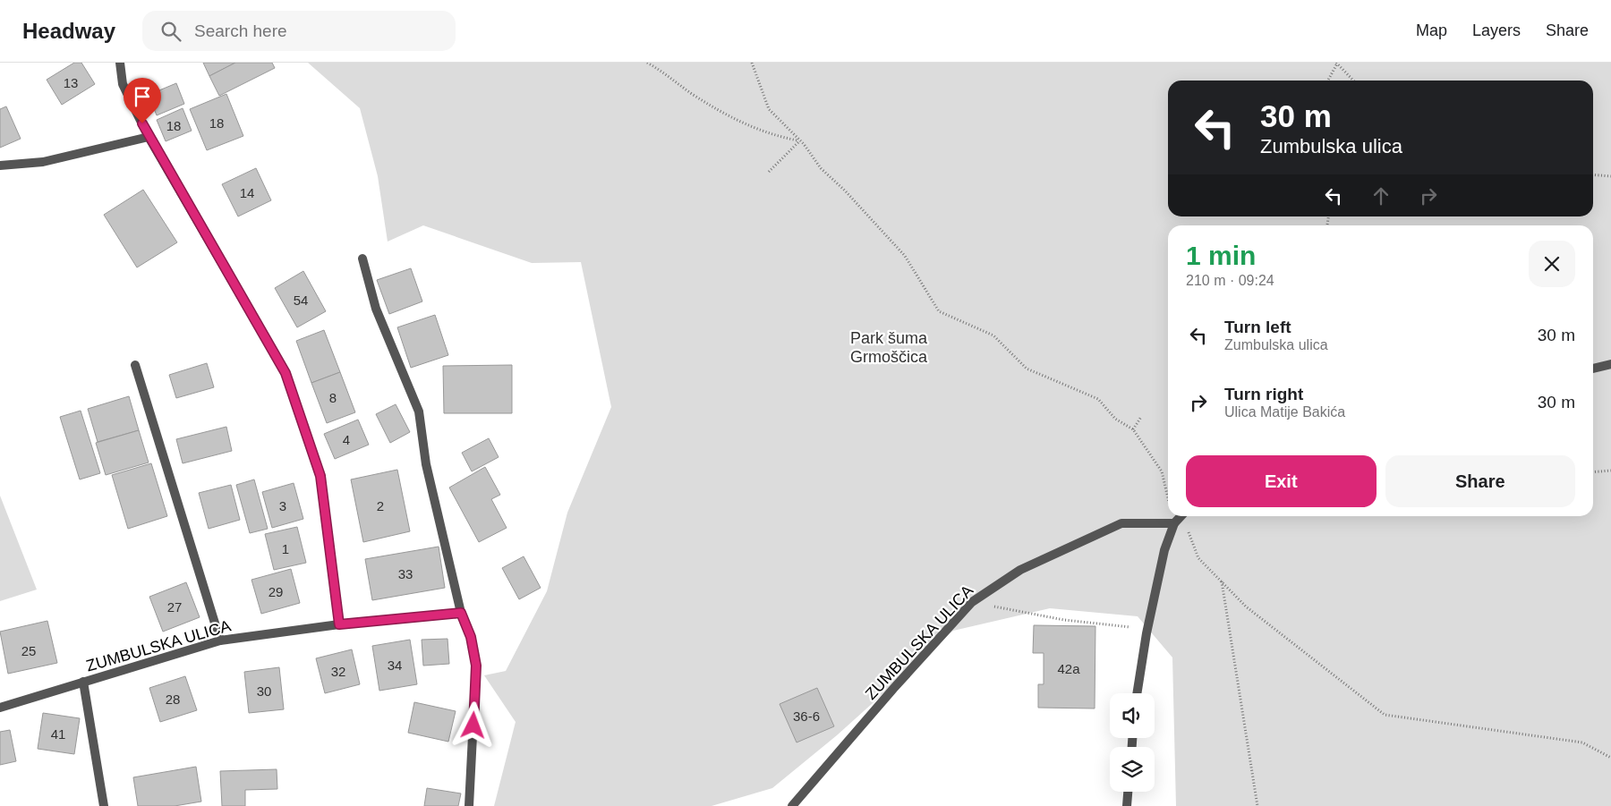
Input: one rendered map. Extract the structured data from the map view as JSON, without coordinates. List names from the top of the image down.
{
  "streets": {
    "street": ["ZUMBULSKA ULICA"]
  },
  "parks": ["Park šuma Grmoščica"],
  "house_numbers": [
    "13",
    "18",
    "18",
    "14",
    "54",
    "8",
    "4",
    "3",
    "2",
    "1",
    "33",
    "29",
    "27",
    "25",
    "34",
    "42a",
    "32",
    "30",
    "28",
    "36-6",
    "41"
  ],
  "page": {
    "header": "Headway",
    "search": "Search here",
    "nav": ["Map", "Layers", "Share"],
    "turn": ["30 m", "Zumbulska ulica"],
    "heading": ["1 min", "210 m · 09:24"],
    "list": [
      {
        "name": "Turn left",
        "note": "Zumbulska ulica",
        "value": "30 m"
      },
      {
        "name": "Turn right",
        "note": "Ulica Matije Bakića",
        "value": "30 m"
      }
    ],
    "buttons": ["Exit", "Share"]
  }
}
